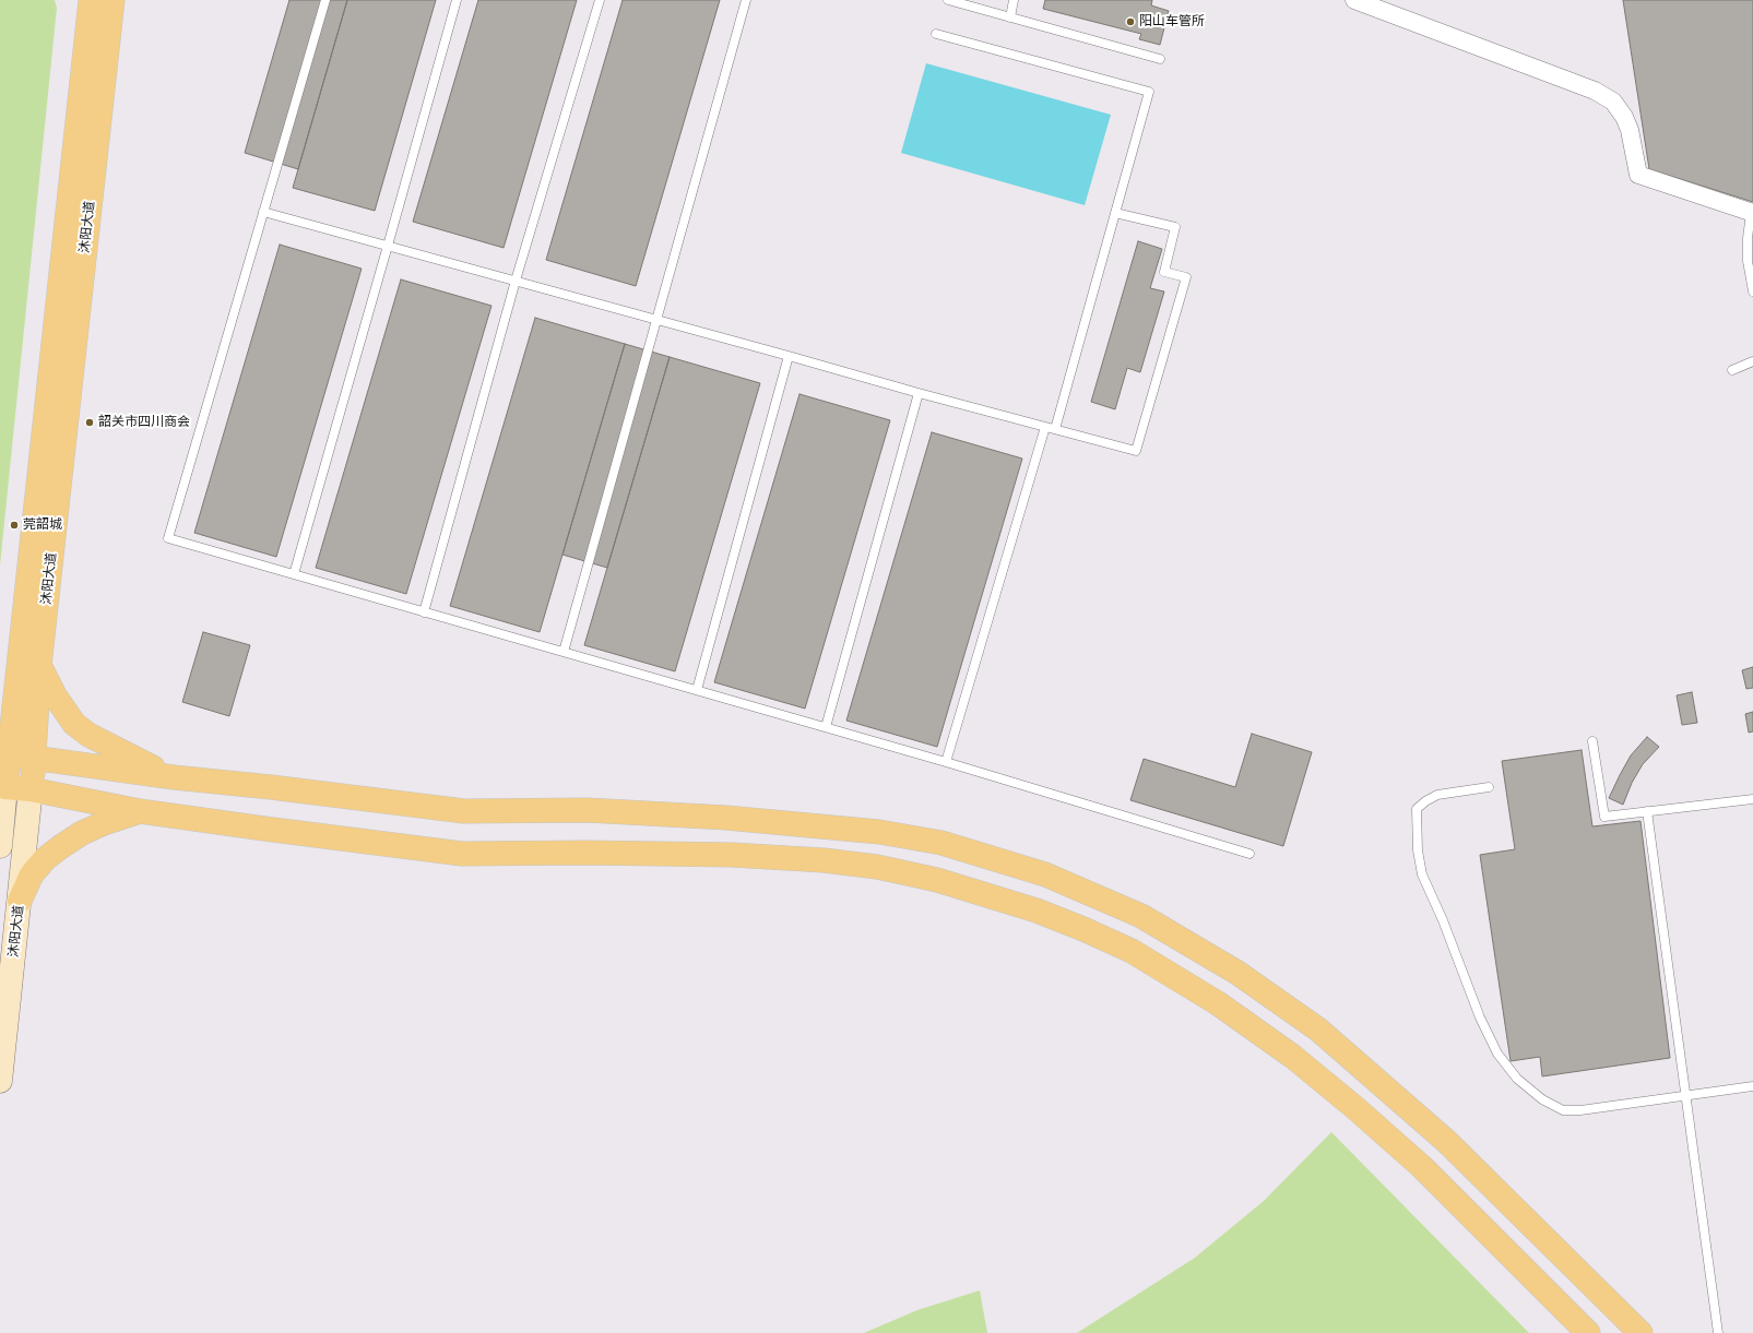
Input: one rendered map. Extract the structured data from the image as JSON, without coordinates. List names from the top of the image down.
{
  "streets": {
    "main road": ["沐阳大道"]
  },
  "places": ["阳山车管所", "韶关市四川商会", "莞韶城"]
}
